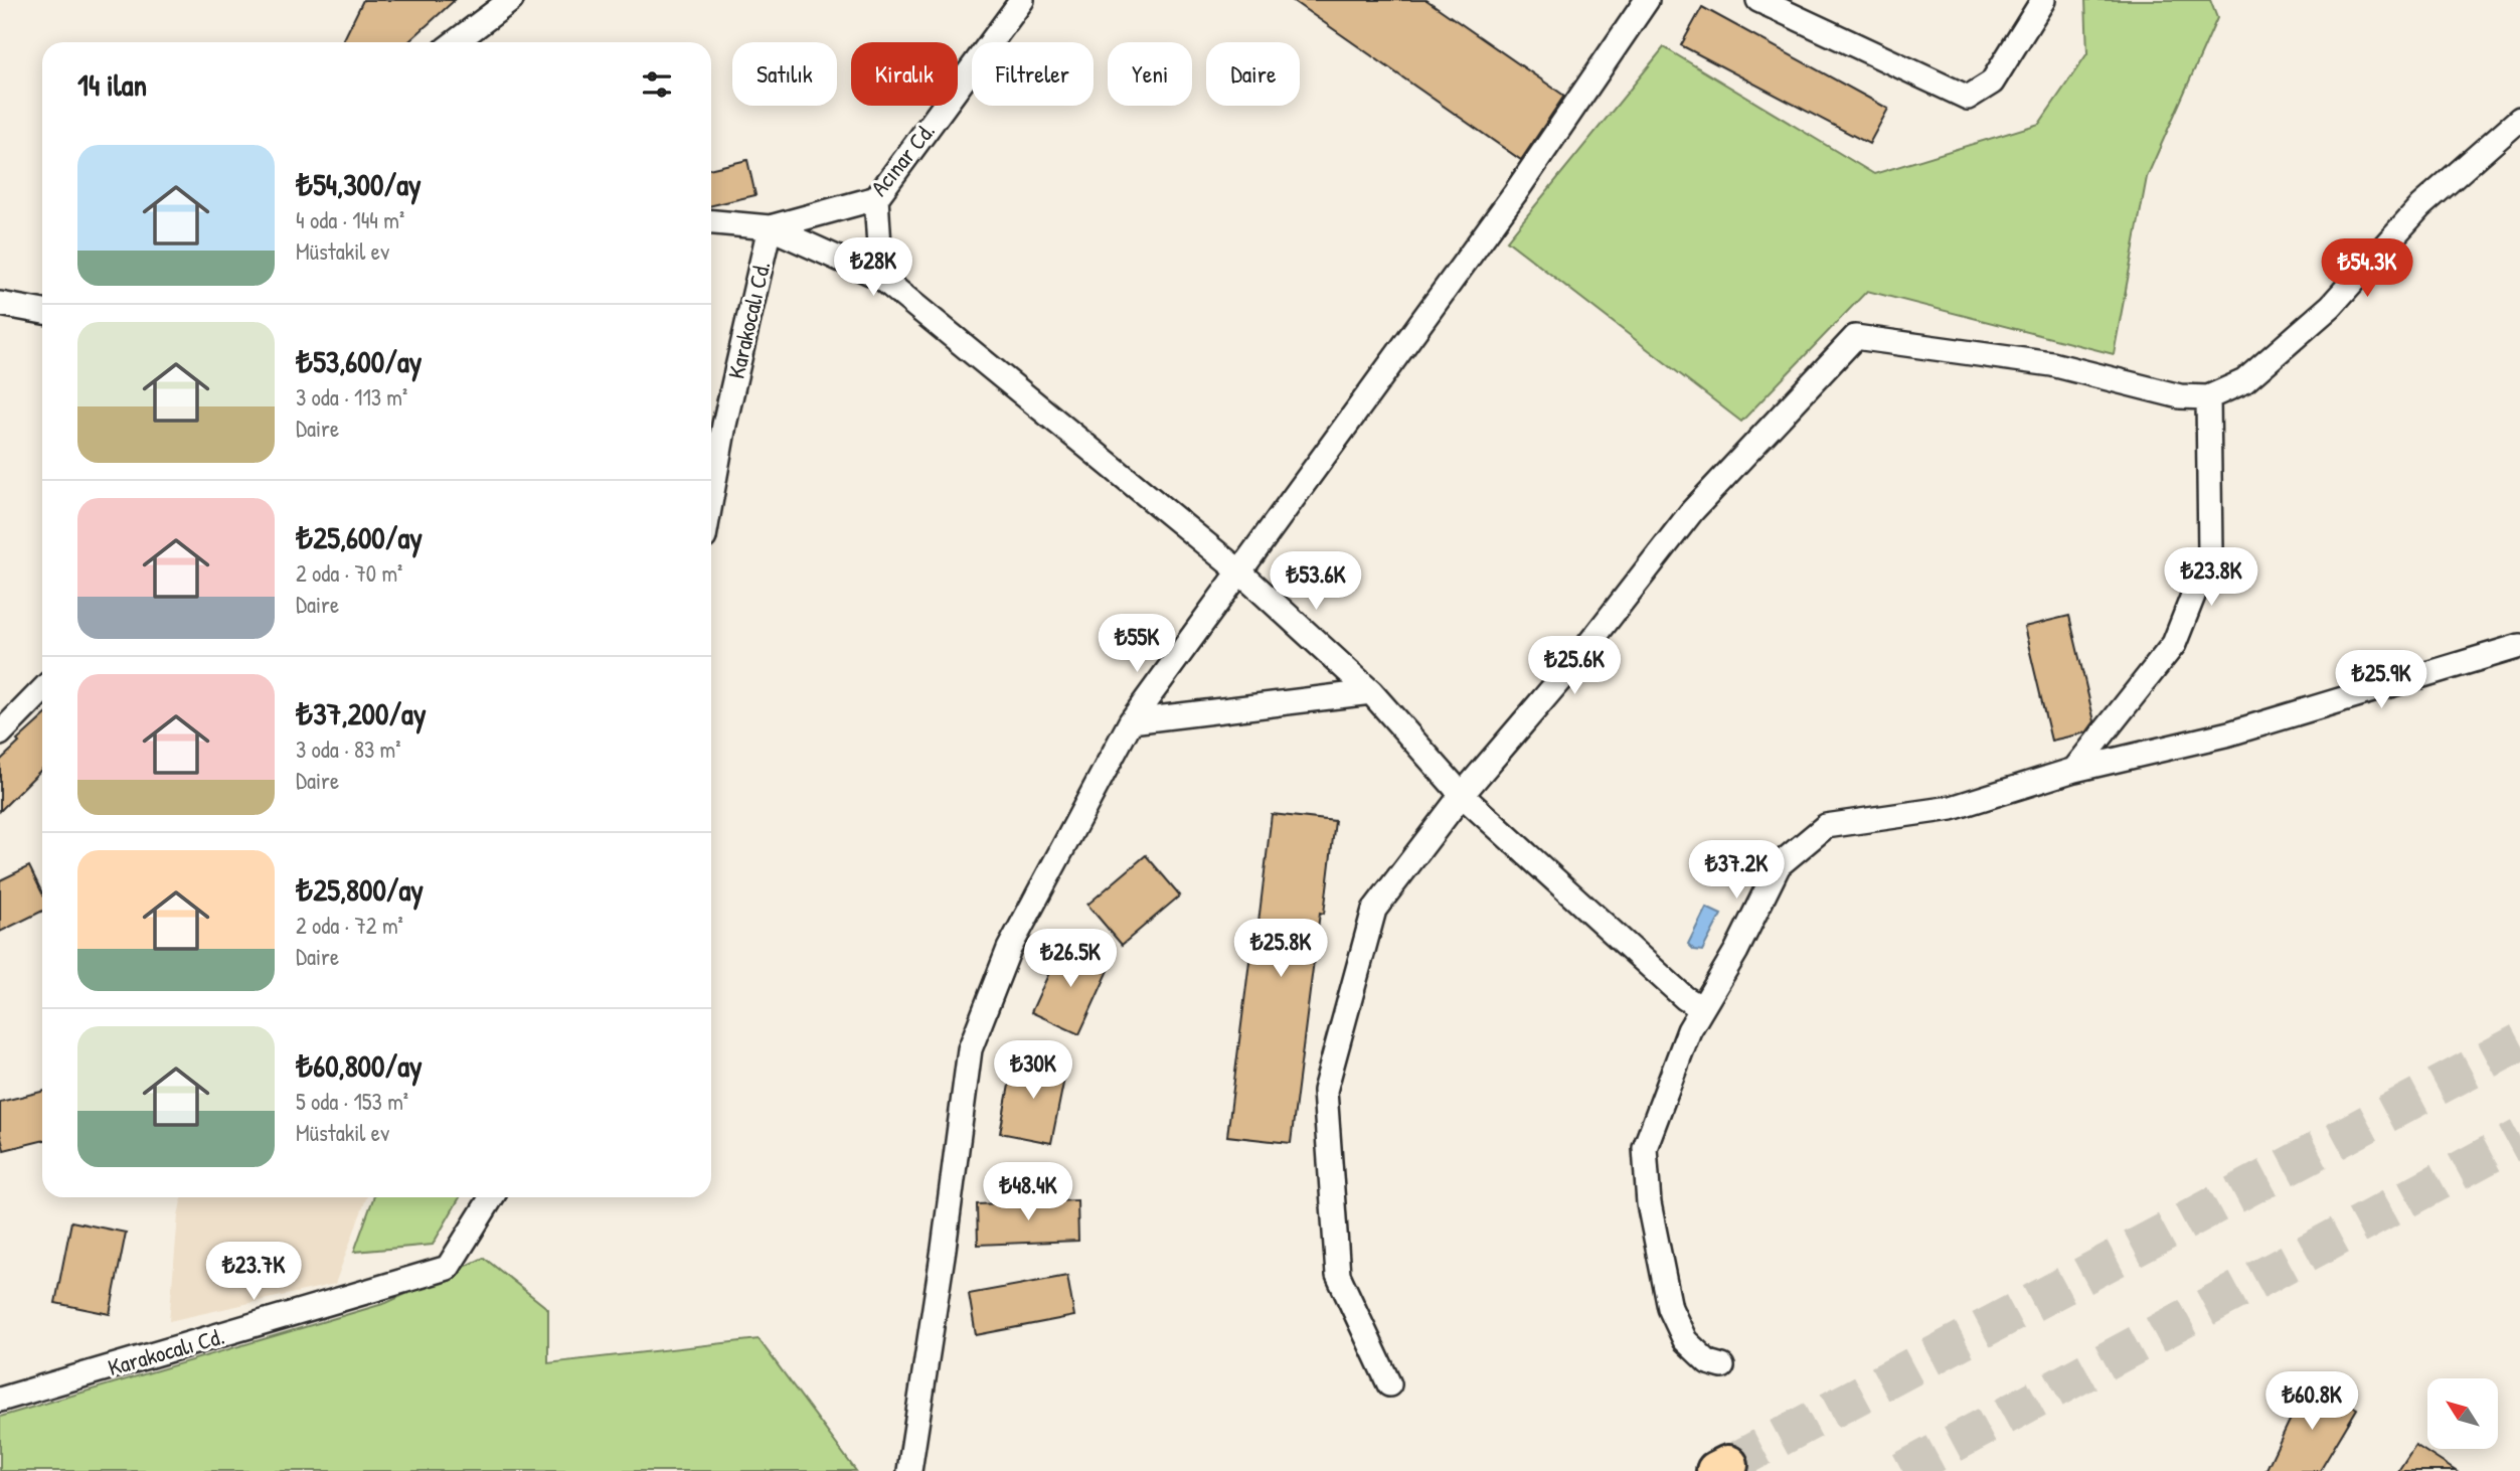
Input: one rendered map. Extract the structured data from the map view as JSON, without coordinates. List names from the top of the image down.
{
  "streets": {
    "street": ["Acınar Cd.", "Karakocalı Cd."]
  },
  "crossings": [
    ["Acınar Cd.", "Karakocalı Cd."]
  ],
  "north": "top left",
  "page": {
    "chip": [
      "Satılık",
      "Kiralık",
      "Filtreler",
      "Yeni",
      "Daire"
    ],
    "heading": "14 ilan",
    "list": [
      {
        "name": "₺54,300/ay",
        "note": "4 oda · 144 m² · Müstakil ev"
      },
      {
        "name": "₺53,600/ay",
        "note": "3 oda · 113 m² · Daire"
      },
      {
        "name": "₺25,600/ay",
        "note": "2 oda · 70 m² · Daire"
      },
      {
        "name": "₺37,200/ay",
        "note": "3 oda · 83 m² · Daire"
      },
      {
        "name": "₺25,800/ay",
        "note": "2 oda · 72 m² · Daire"
      },
      {
        "name": "₺60,800/ay",
        "note": "5 oda · 153 m² · Müstakil ev"
      }
    ],
    "price": [
      "₺28K",
      "₺54.3K",
      "₺23.8K",
      "₺53.6K",
      "₺55K",
      "₺25.6K",
      "₺25.9K",
      "₺37.2K",
      "₺25.8K",
      "₺26.5K",
      "₺30K",
      "₺48.4K",
      "₺23.7K",
      "₺60.8K"
    ]
  }
}
